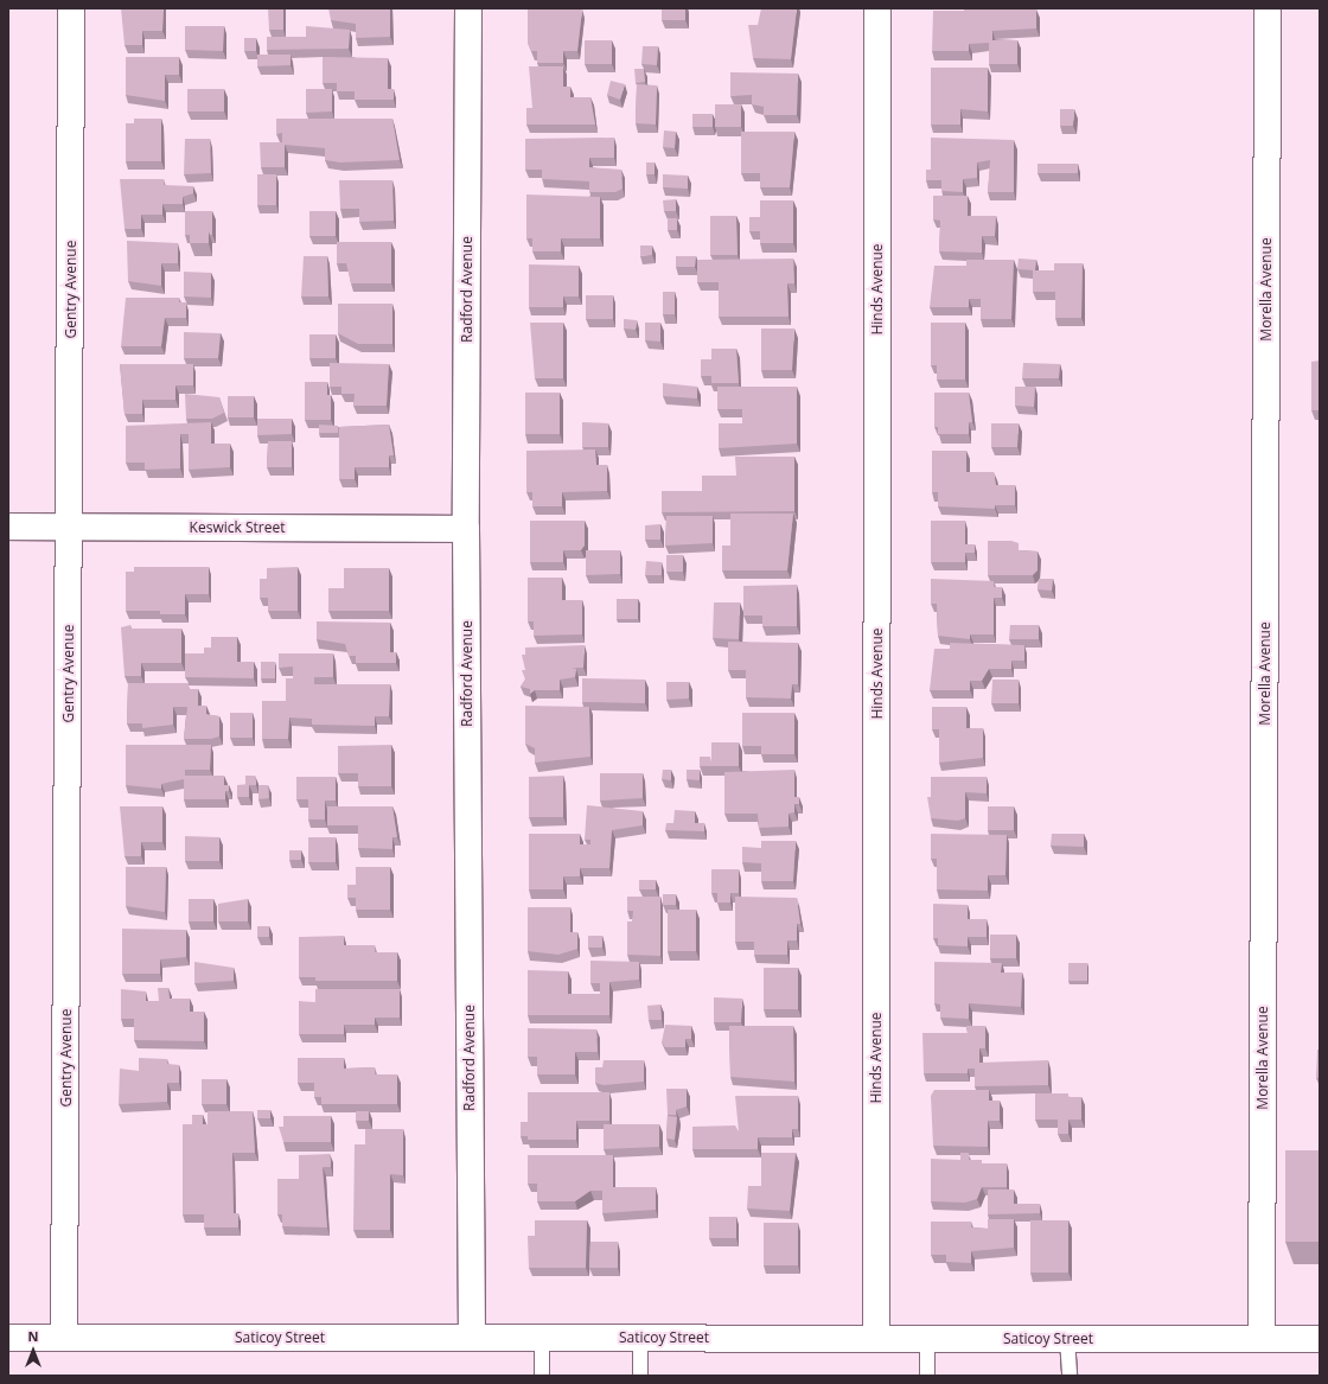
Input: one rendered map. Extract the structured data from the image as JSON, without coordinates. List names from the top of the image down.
{
  "streets": {
    "street": [
      "Gentry Avenue",
      "Radford Avenue",
      "Hinds Avenue",
      "Morella Avenue",
      "Keswick Street",
      "Saticoy Street"
    ]
  },
  "crossings": [
    ["Gentry Avenue", "Keswick Street"],
    ["Gentry Avenue", "Saticoy Street"],
    ["Radford Avenue", "Keswick Street"],
    ["Radford Avenue", "Saticoy Street"],
    ["Hinds Avenue", "Saticoy Street"],
    ["Morella Avenue", "Saticoy Street"]
  ],
  "north": "top"
}
